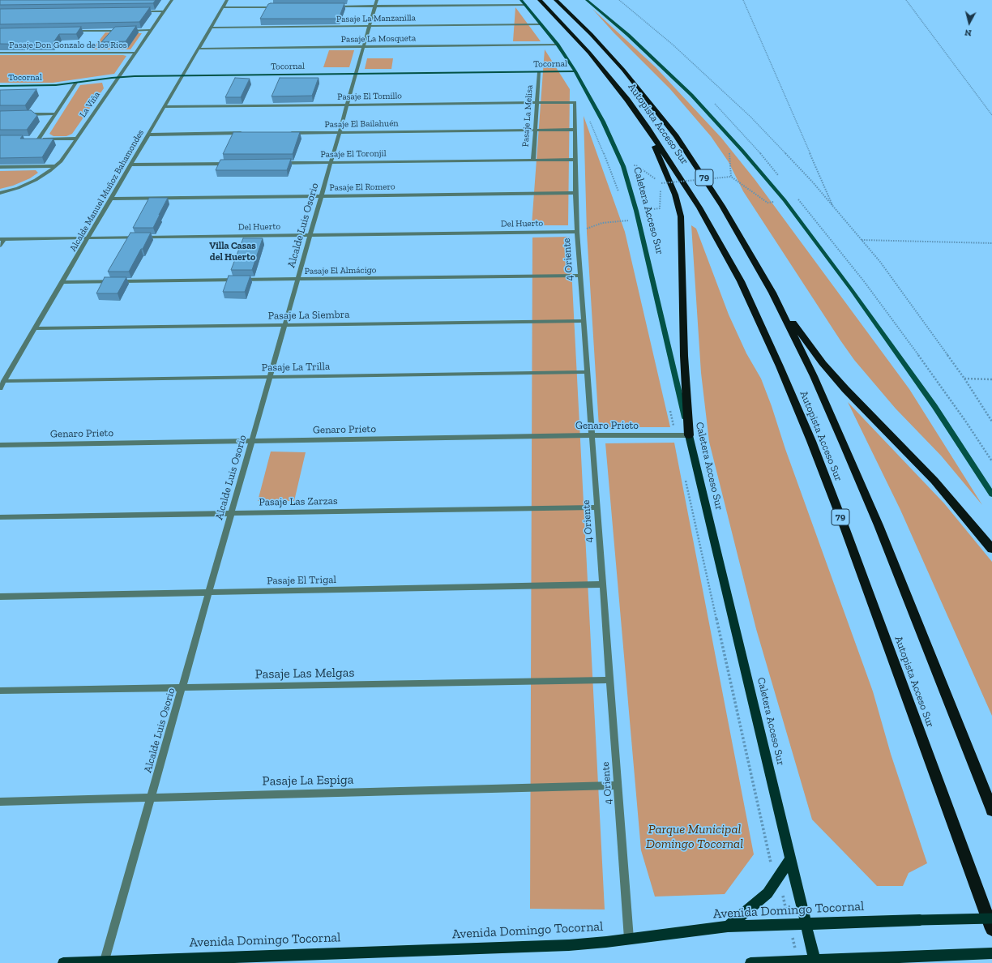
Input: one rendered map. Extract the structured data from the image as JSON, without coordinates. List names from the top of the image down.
{
  "streets": {
    "highway": ["Autopista Acceso Sur", "79"],
    "main road": ["Tocornal", "Caletera Acceso Sur", "Avenida Domingo Tocornal"],
    "street": [
      "Pasaje La Manzanilla",
      "Pasaje La Mosqueta",
      "Pasaje Don Gonzalo de los Rios",
      "Pasaje El Tomillo",
      "La Viña",
      "Pasaje La Melisa",
      "Pasaje El Bailahuén",
      "Pasaje El Toronjil",
      "Pasaje El Romero",
      "Alcalde Manuel Muñoz Bahamondes",
      "Del Huerto",
      "Alcalde Luis Osorio",
      "4 Oriente",
      "Pasaje El Almácigo",
      "Pasaje La Siembra",
      "Pasaje La Trilla",
      "Genaro Prieto",
      "Pasaje Las Zarzas",
      "Pasaje El Trigal",
      "Pasaje Las Melgas",
      "Pasaje La Espiga"
    ]
  },
  "crossings": [
    ["Pasaje La Manzanilla", "Alcalde Manuel Muñoz Bahamondes"],
    ["Pasaje La Manzanilla", "Caletera Acceso Sur"],
    ["Pasaje La Manzanilla", "Alcalde Luis Osorio"],
    ["Pasaje La Mosqueta", "Alcalde Manuel Muñoz Bahamondes"],
    ["Pasaje La Mosqueta", "Caletera Acceso Sur"],
    ["Pasaje La Mosqueta", "Alcalde Luis Osorio"],
    ["Pasaje Don Gonzalo de los Rios", "La Viña"],
    ["Tocornal", "La Viña"],
    ["Tocornal", "Pasaje La Melisa"],
    ["Tocornal", "Alcalde Manuel Muñoz Bahamondes"],
    ["Tocornal", "Caletera Acceso Sur"],
    ["Tocornal", "Alcalde Luis Osorio"],
    ["Pasaje El Tomillo", "Pasaje La Melisa"],
    ["Pasaje El Tomillo", "Alcalde Manuel Muñoz Bahamondes"],
    ["Pasaje El Tomillo", "Alcalde Luis Osorio"],
    ["Pasaje El Tomillo", "4 Oriente"],
    ["Pasaje La Melisa", "Pasaje El Bailahuén"],
    ["Pasaje La Melisa", "Pasaje El Toronjil"],
    ["Pasaje El Bailahuén", "Alcalde Luis Osorio"],
    ["Pasaje El Bailahuén", "4 Oriente"],
    ["Pasaje El Toronjil", "Alcalde Luis Osorio"],
    ["Pasaje El Toronjil", "4 Oriente"],
    ["Pasaje El Romero", "Alcalde Manuel Muñoz Bahamondes"],
    ["Pasaje El Romero", "Alcalde Luis Osorio"],
    ["Pasaje El Romero", "4 Oriente"],
    ["Alcalde Manuel Muñoz Bahamondes", "Del Huerto"],
    ["Alcalde Manuel Muñoz Bahamondes", "Pasaje El Almácigo"],
    ["Alcalde Manuel Muñoz Bahamondes", "Pasaje La Siembra"],
    ["Alcalde Manuel Muñoz Bahamondes", "Pasaje La Trilla"],
    ["Caletera Acceso Sur", "Genaro Prieto"],
    ["Caletera Acceso Sur", "Avenida Domingo Tocornal"],
    ["Del Huerto", "Alcalde Luis Osorio"],
    ["Del Huerto", "4 Oriente"],
    ["Alcalde Luis Osorio", "Pasaje El Almácigo"],
    ["Alcalde Luis Osorio", "Pasaje La Siembra"],
    ["Alcalde Luis Osorio", "Pasaje La Trilla"],
    ["Alcalde Luis Osorio", "Genaro Prieto"],
    ["Alcalde Luis Osorio", "Pasaje Las Zarzas"],
    ["Alcalde Luis Osorio", "Pasaje El Trigal"],
    ["Alcalde Luis Osorio", "Pasaje Las Melgas"],
    ["Alcalde Luis Osorio", "Pasaje La Espiga"],
    ["Alcalde Luis Osorio", "Avenida Domingo Tocornal"],
    ["4 Oriente", "Pasaje El Almácigo"],
    ["4 Oriente", "Pasaje La Siembra"],
    ["4 Oriente", "Pasaje La Trilla"],
    ["4 Oriente", "Genaro Prieto"],
    ["4 Oriente", "Pasaje Las Zarzas"],
    ["4 Oriente", "Pasaje El Trigal"],
    ["4 Oriente", "Pasaje Las Melgas"],
    ["4 Oriente", "Pasaje La Espiga"],
    ["4 Oriente", "Avenida Domingo Tocornal"]
  ],
  "districts": ["Villa Casas del Huerto"],
  "parks": ["Parque Municipal Domingo Tocornal"],
  "north": "bottom"
}
